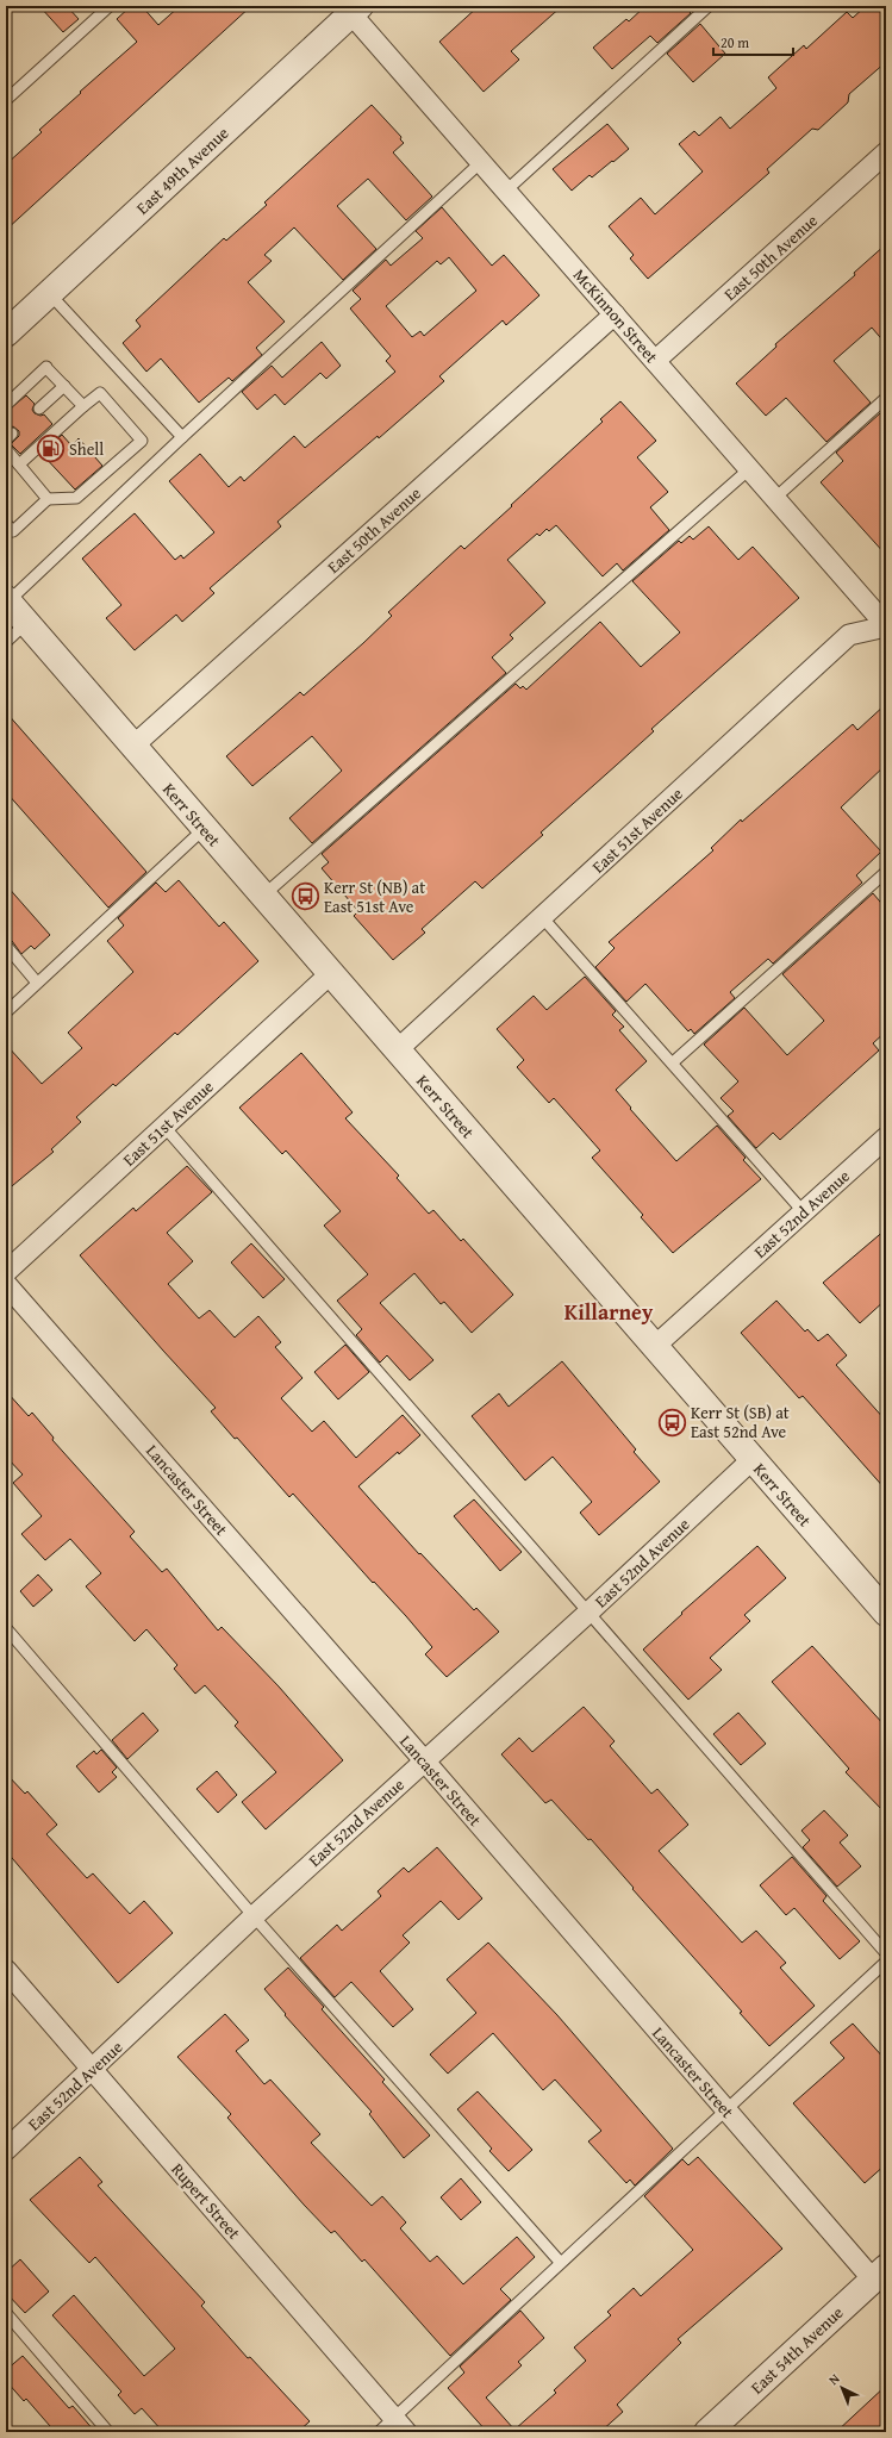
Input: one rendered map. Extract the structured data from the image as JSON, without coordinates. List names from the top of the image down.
{
  "streets": {
    "street": [
      "East 49th Avenue",
      "East 50th Avenue",
      "McKinnon Street",
      "Kerr Street",
      "East 51st Avenue",
      "East 52nd Avenue",
      "Lancaster Street",
      "Rupert Street",
      "East 54th Avenue"
    ]
  },
  "crossings": [
    ["East 49th Avenue", "McKinnon Street"],
    ["East 50th Avenue", "McKinnon Street"],
    ["East 50th Avenue", "Kerr Street"],
    ["McKinnon Street", "East 51st Avenue"],
    ["Kerr Street", "East 51st Avenue"],
    ["Kerr Street", "East 52nd Avenue"],
    ["East 52nd Avenue", "Lancaster Street"],
    ["East 52nd Avenue", "Rupert Street"],
    ["Lancaster Street", "East 54th Avenue"]
  ],
  "districts": ["Killarney"],
  "places": {
    "fuel station": ["Shell"],
    "bus stop": ["Kerr St (NB) at East 51st Ave", "Kerr St (SB) at East 52nd Ave"]
  },
  "scale_bar": "20 m",
  "north": "top left"
}
